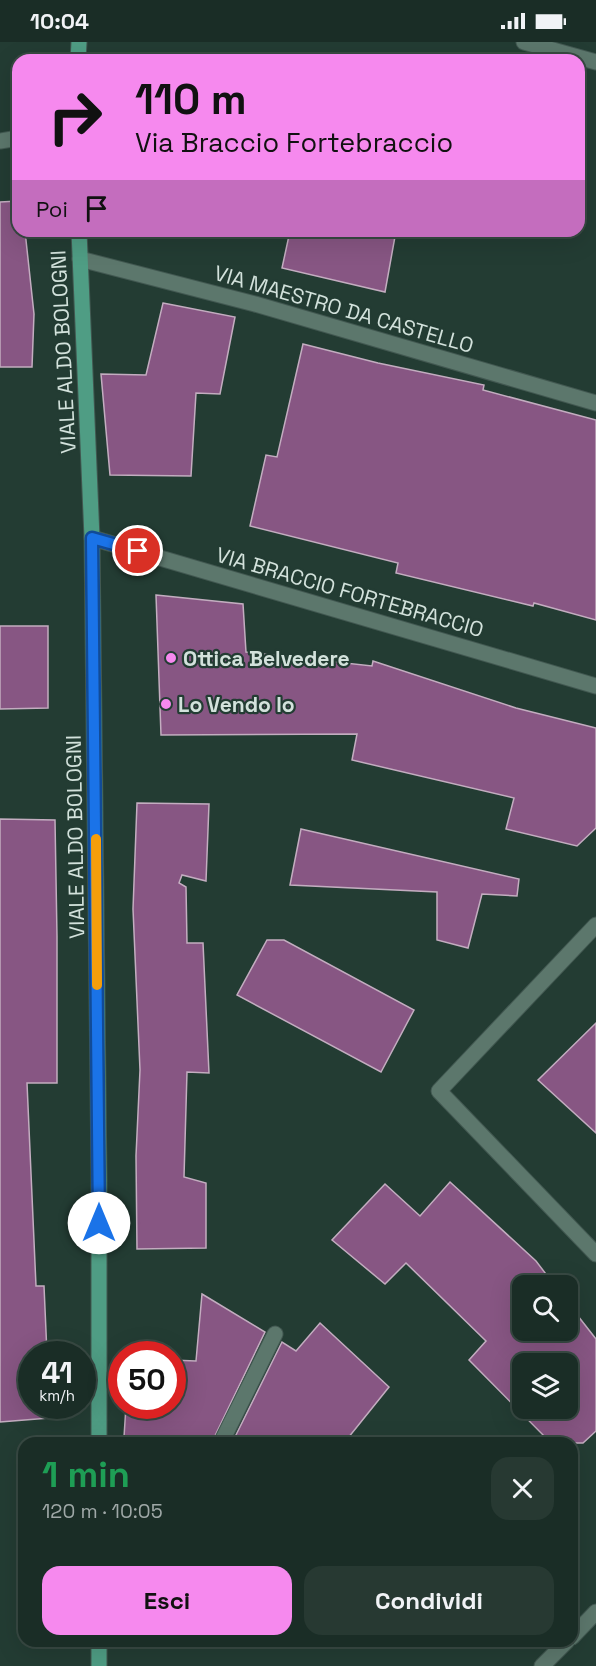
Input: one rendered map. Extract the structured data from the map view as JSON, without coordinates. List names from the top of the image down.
{
  "streets": {
    "main road": ["VIALE ALDO BOLOGNI"],
    "street": ["VIA MAESTRO DA CASTELLO", "VIA BRACCIO FORTEBRACCIO"]
  },
  "crossings": [
    ["VIA MAESTRO DA CASTELLO", "VIALE ALDO BOLOGNI"],
    ["VIALE ALDO BOLOGNI", "VIA BRACCIO FORTEBRACCIO"]
  ],
  "places": ["Ottica Belvedere", "Lo Vendo Io"],
  "page": {
    "status": "10:04",
    "turn": ["110 m", "Via Braccio Fortebraccio"],
    "then": "Poi",
    "speed": "41 km/h",
    "limit": "50",
    "heading": ["1 min", "120 m · 10:05"],
    "buttons": ["Esci", "Condividi"]
  }
}
